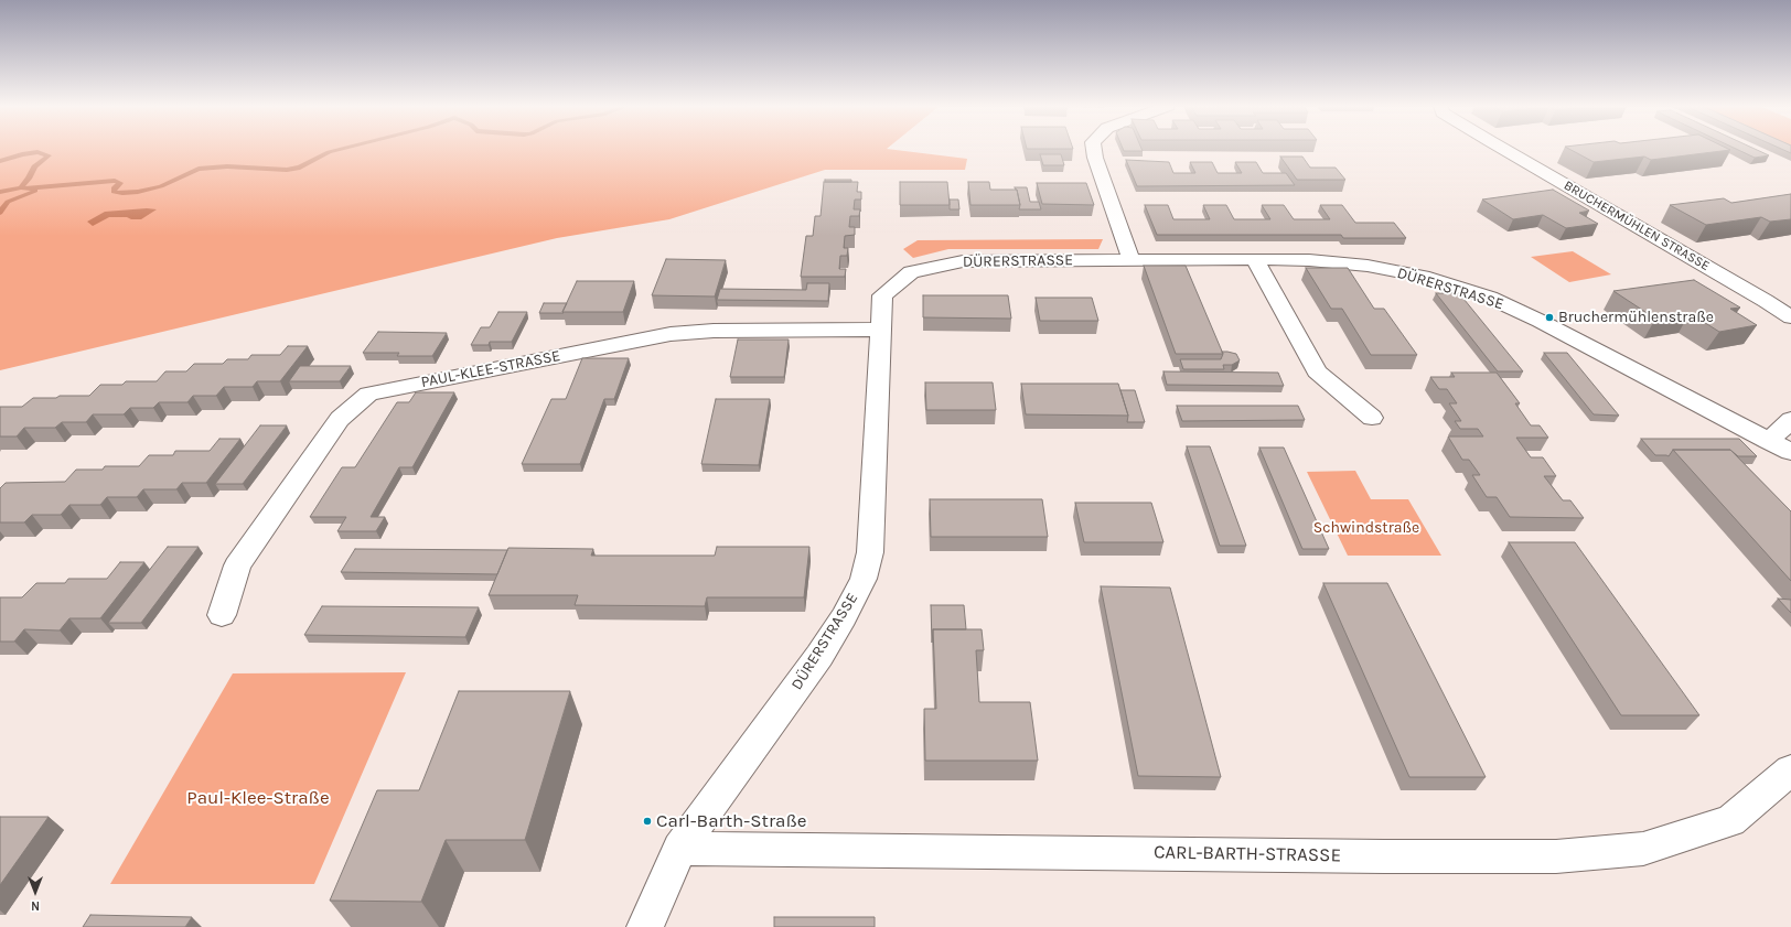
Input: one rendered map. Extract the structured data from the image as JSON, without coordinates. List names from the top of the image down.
{
  "streets": {
    "street": [
      "BRUCHERMÜHLEN STRASSE",
      "DÜRERSTRASSE",
      "PAUL-KLEE-STRASSE",
      "CARL-BARTH-STRASSE"
    ]
  },
  "crossings": [
    ["DÜRERSTRASSE", "PAUL-KLEE-STRASSE"],
    ["DÜRERSTRASSE", "CARL-BARTH-STRASSE"]
  ],
  "parks": ["Schwindstraße", "Paul-Klee-Straße"],
  "places": ["Bruchermühlenstraße", "Carl-Barth-Straße"],
  "north": "bottom"
}
